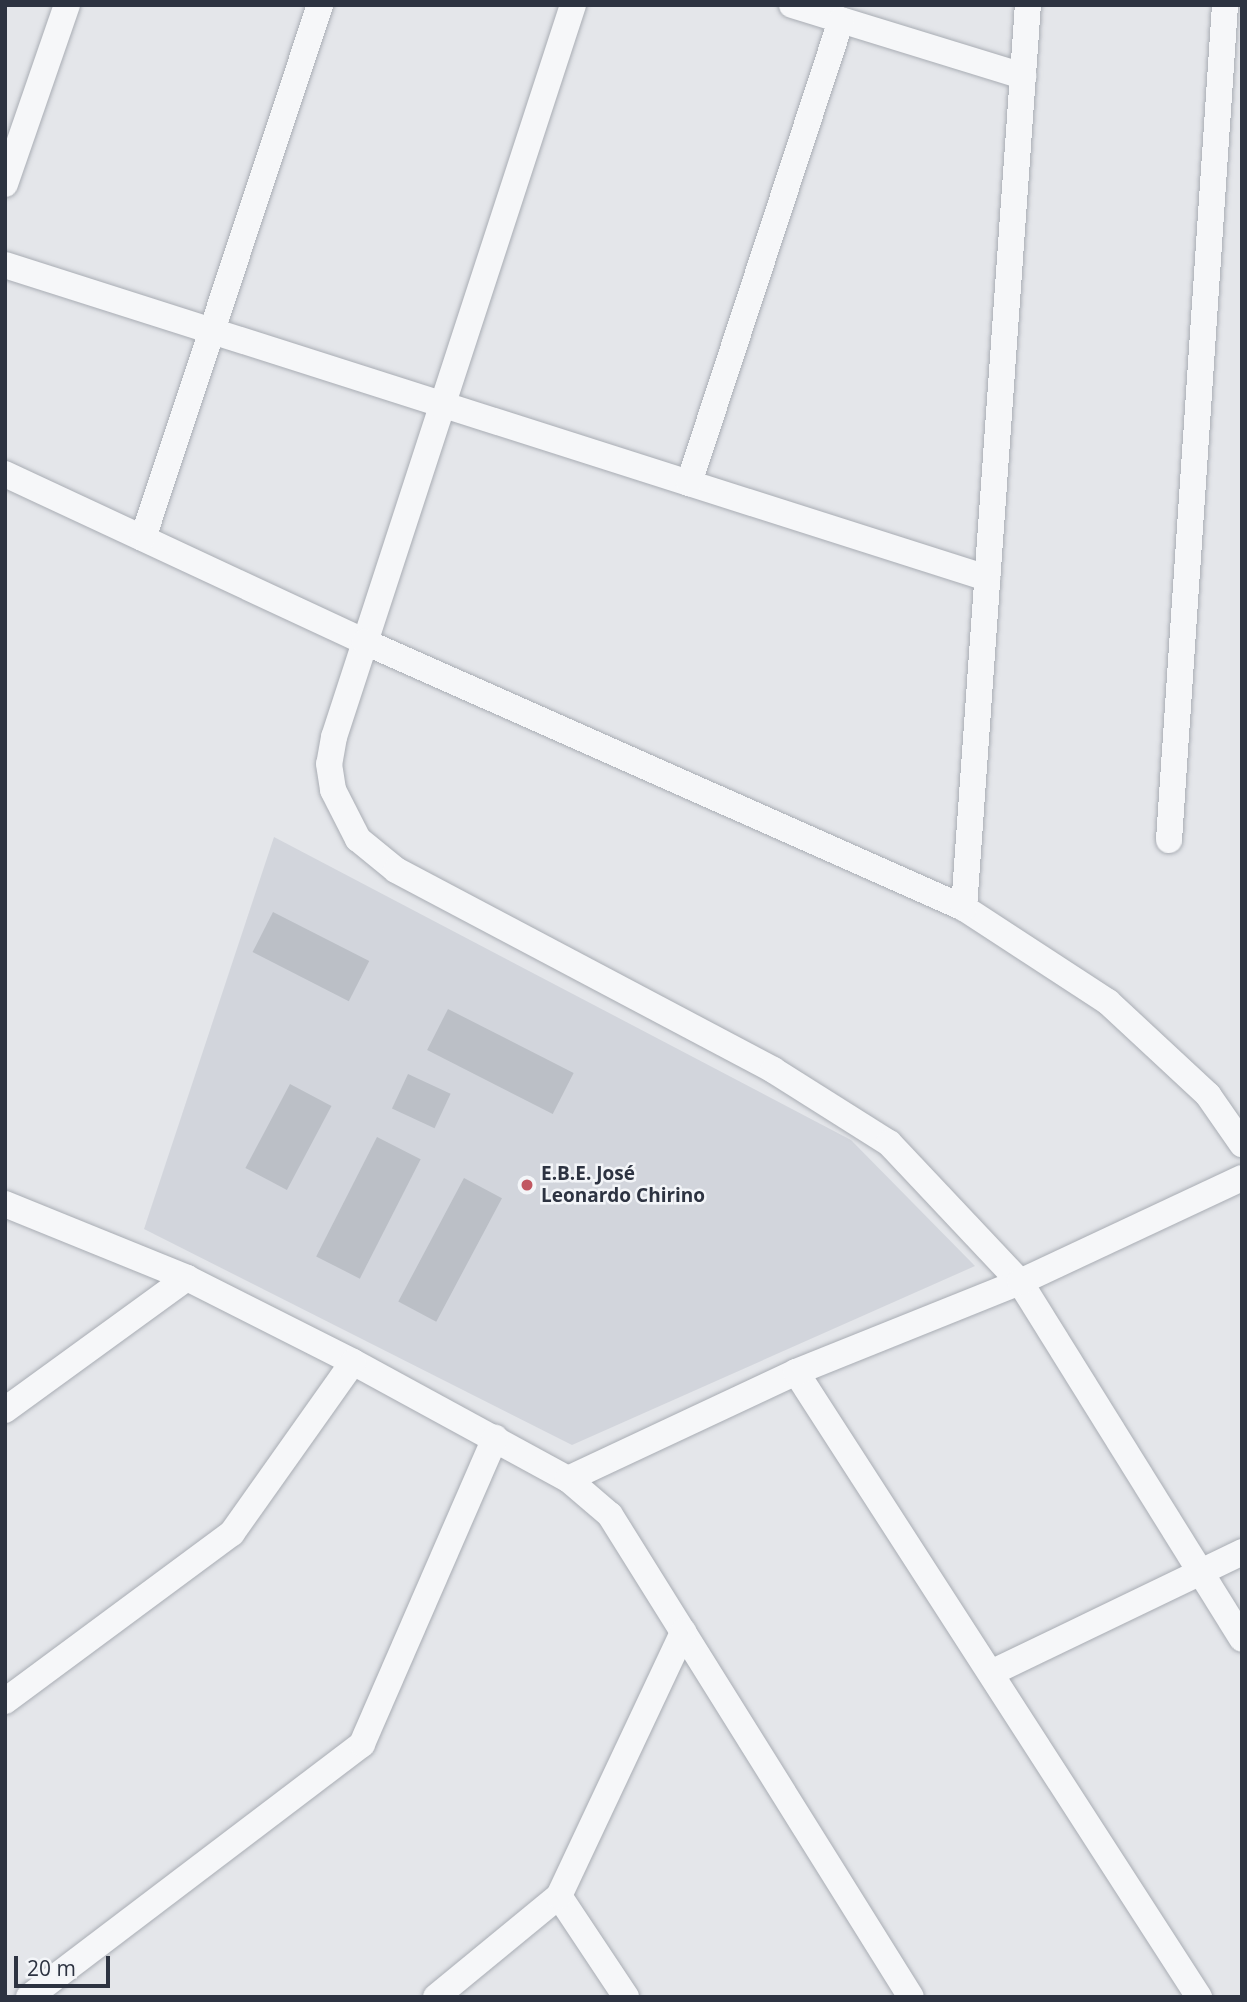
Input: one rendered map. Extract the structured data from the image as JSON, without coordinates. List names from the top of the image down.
{
  "places": ["E.B.E. José Leonardo Chirino"],
  "scale_bar": "20 m"
}
